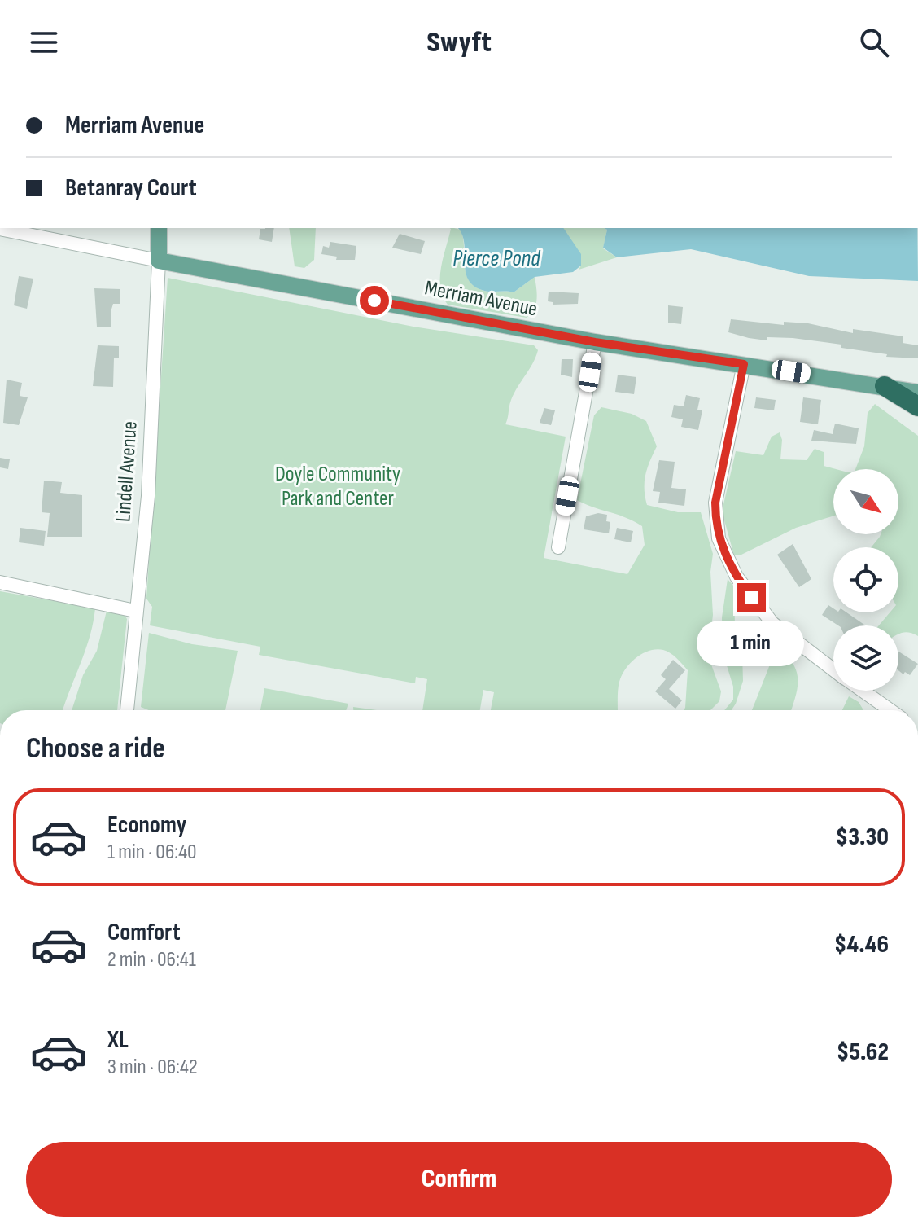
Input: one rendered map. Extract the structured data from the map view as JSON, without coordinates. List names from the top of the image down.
{
  "streets": {
    "main road": ["Merriam Avenue", "Lindell Avenue"]
  },
  "crossings": [
    ["Merriam Avenue", "Lindell Avenue"]
  ],
  "water": ["Pierce Pond"],
  "parks": ["Doyle Community Park and Center"],
  "north": "bottom right",
  "page": {
    "header": "Swyft",
    "banner": ["Merriam Avenue", "Betanray Court"],
    "bubble": "1 min",
    "heading": "Choose a ride",
    "list": [
      {
        "name": "Economy",
        "note": "1 min · 06:40",
        "value": "$3.30"
      },
      {
        "name": "Comfort",
        "note": "2 min · 06:41",
        "value": "$4.46"
      },
      {
        "name": "XL",
        "note": "3 min · 06:42",
        "value": "$5.62"
      }
    ],
    "buttons": "Confirm"
  }
}
